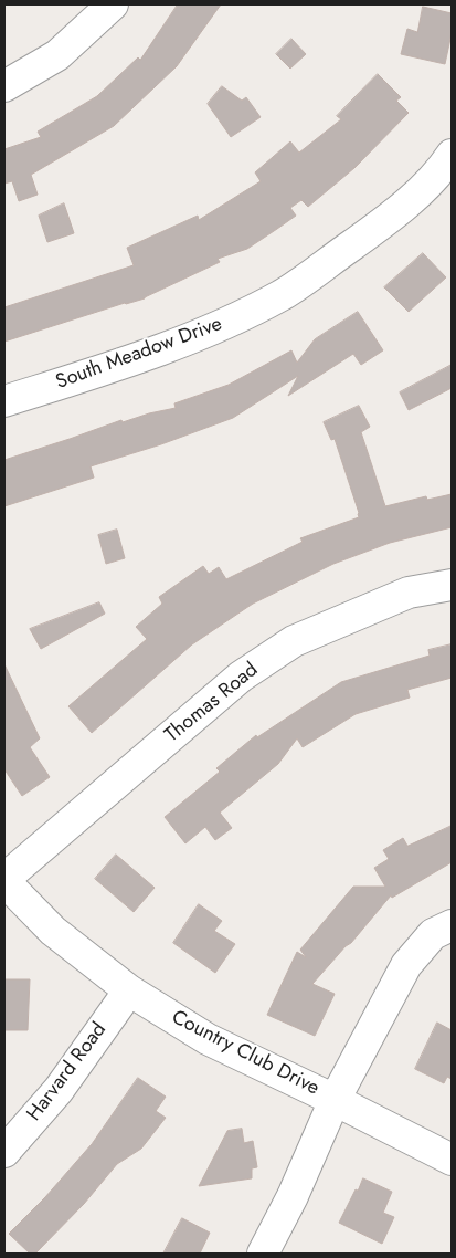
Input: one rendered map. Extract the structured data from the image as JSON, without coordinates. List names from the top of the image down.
{
  "streets": {
    "street": [
      "South Meadow Drive",
      "Thomas Road",
      "Country Club Drive",
      "Harvard Road"
    ]
  },
  "crossings": [
    ["Thomas Road", "Country Club Drive"],
    ["Country Club Drive", "Harvard Road"]
  ]
}
